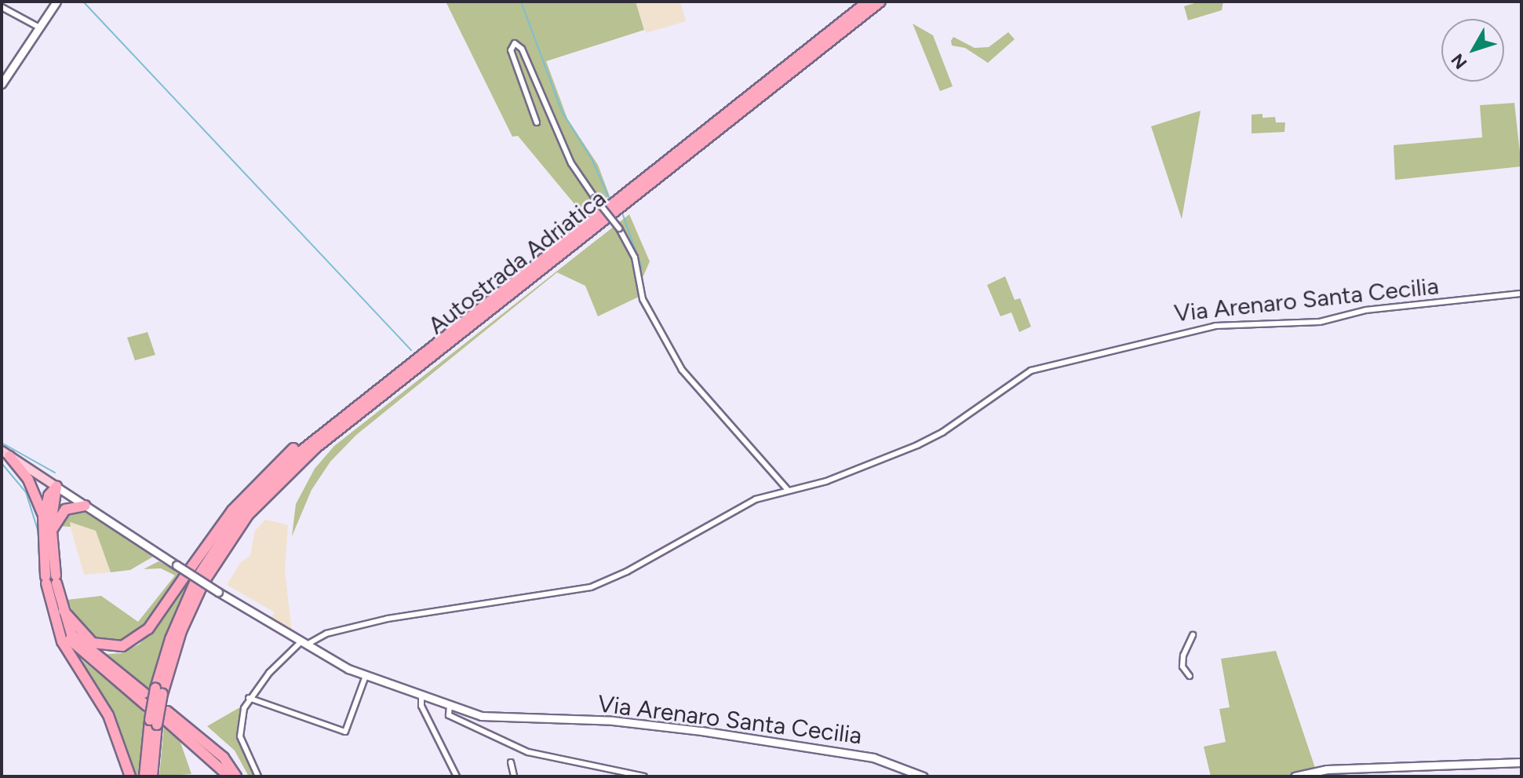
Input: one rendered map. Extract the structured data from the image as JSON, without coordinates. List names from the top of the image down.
{
  "streets": {
    "highway": ["Autostrada Adriatica"],
    "street": ["Via Arenaro Santa Cecilia"]
  },
  "north": "bottom left"
}
